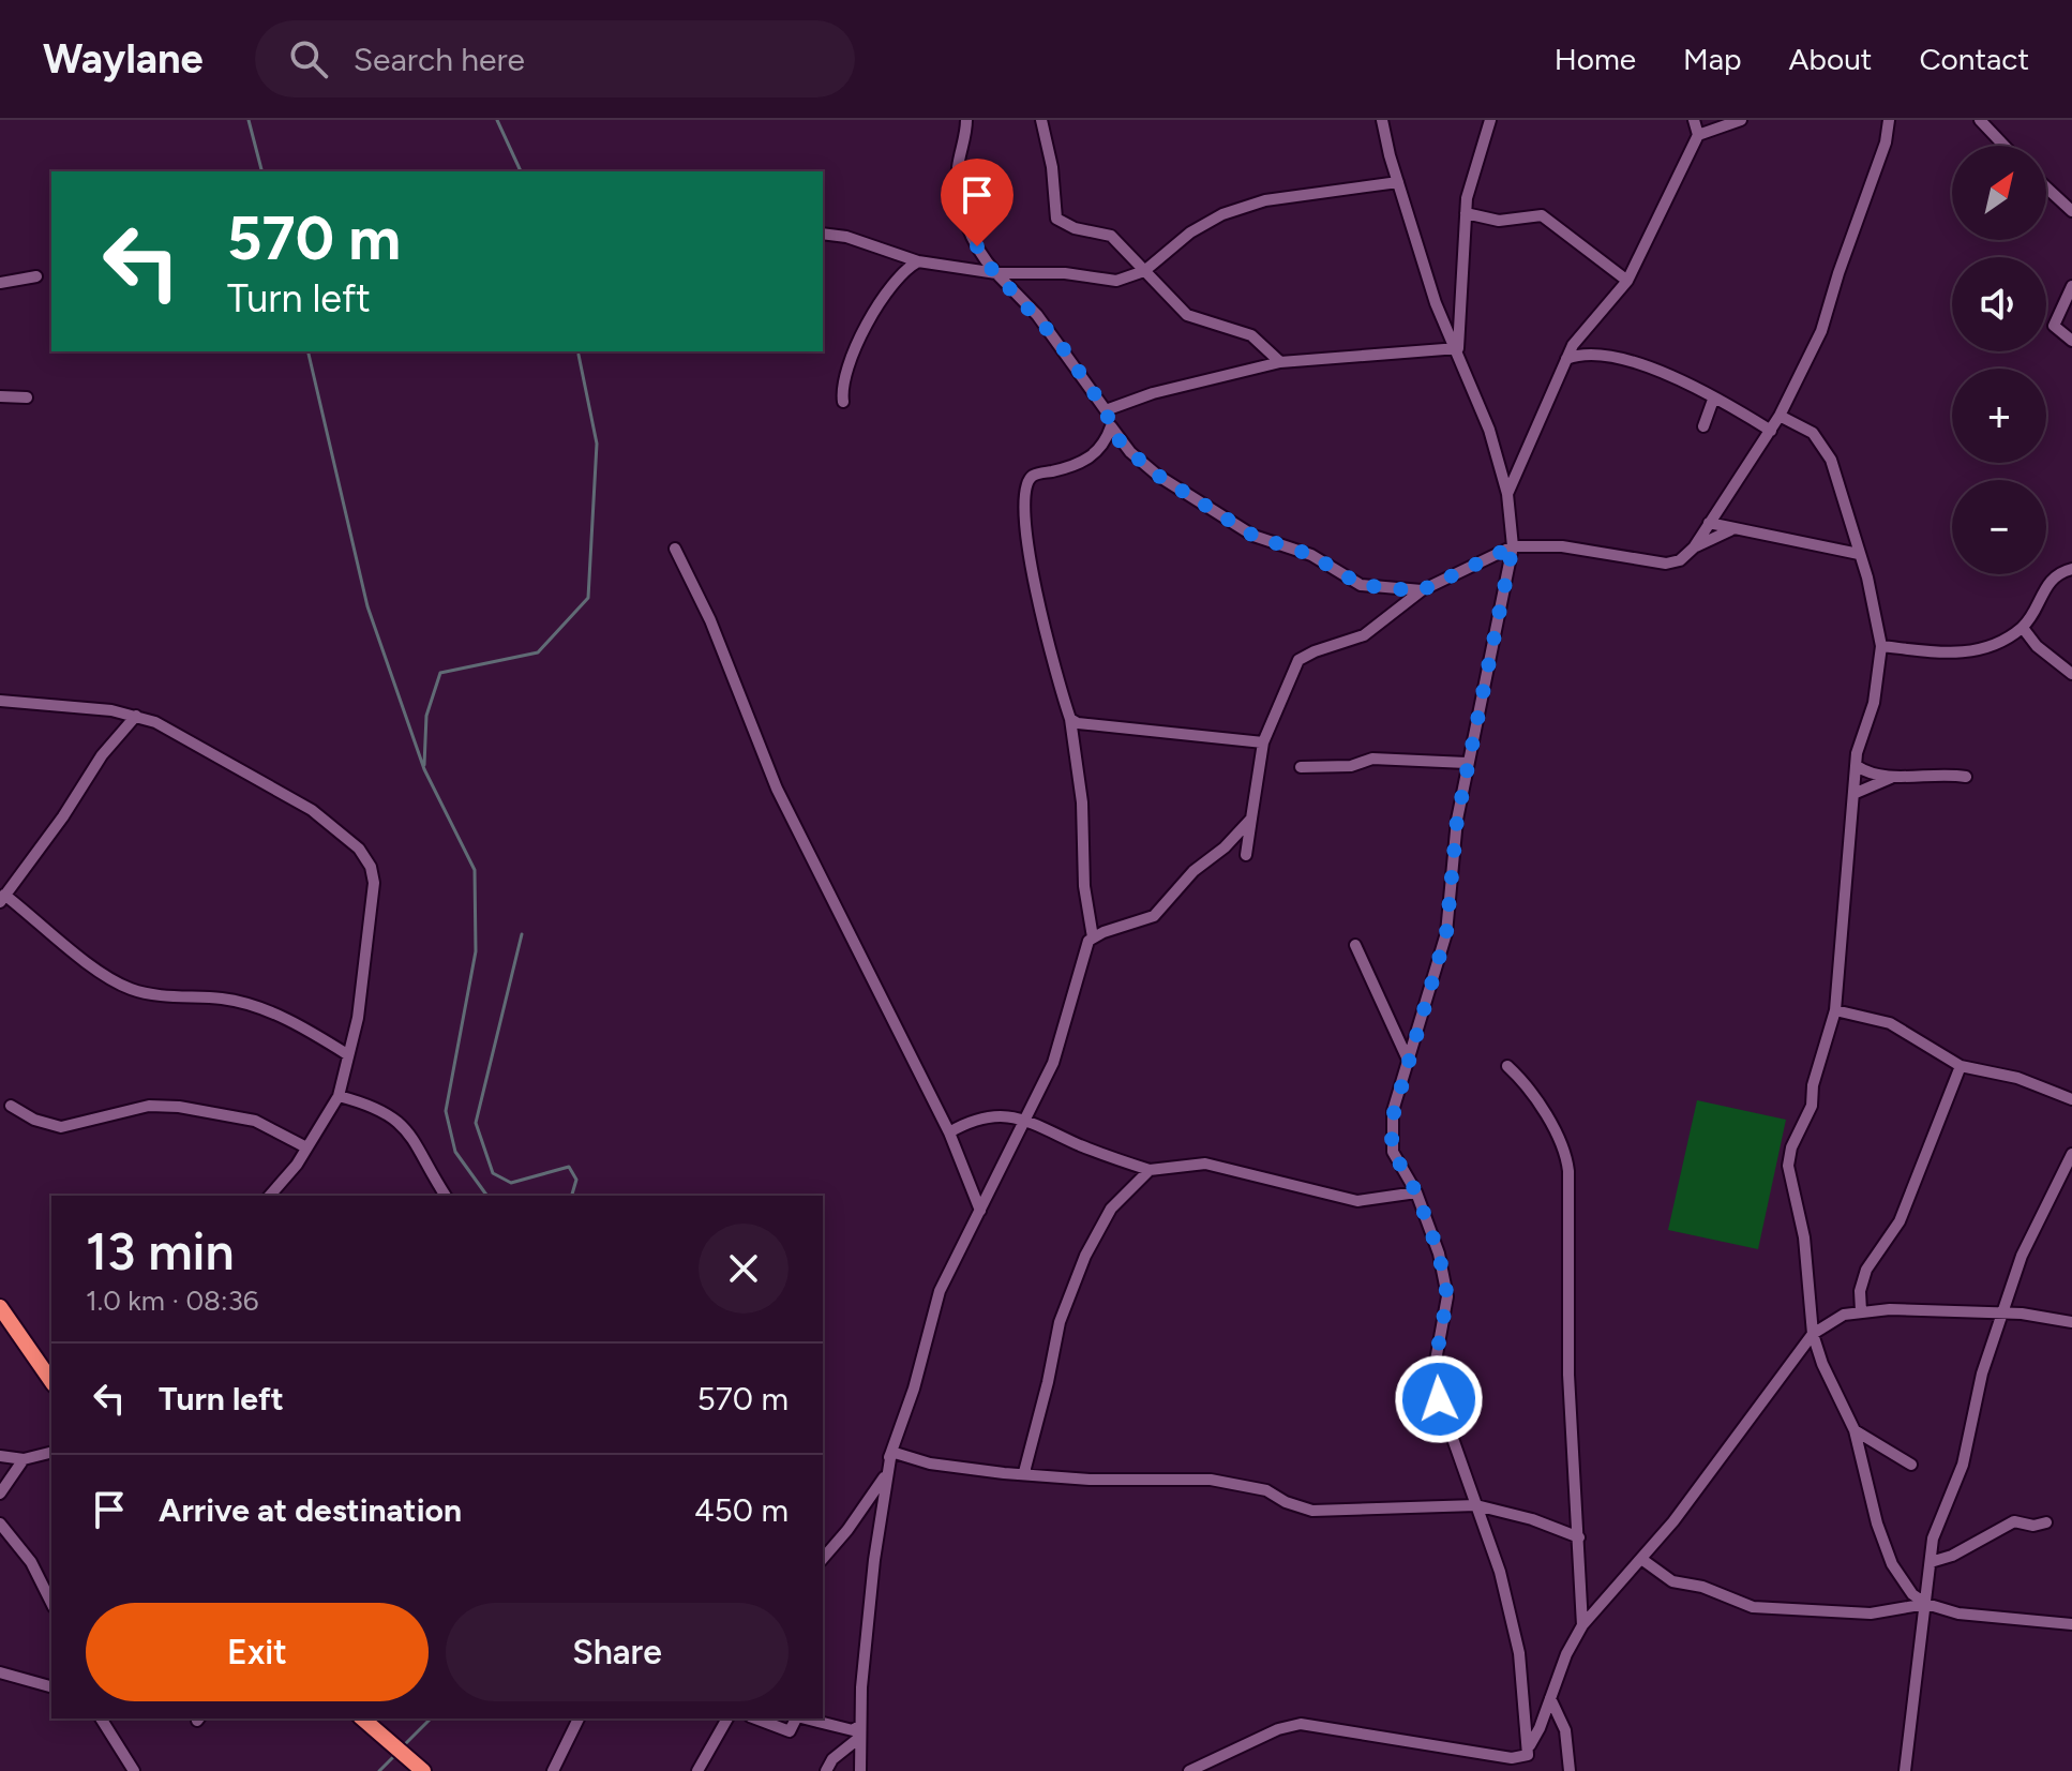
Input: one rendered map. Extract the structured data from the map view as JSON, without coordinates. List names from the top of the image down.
{
  "north": "top right",
  "page": {
    "header": "Waylane",
    "search": "Search here",
    "nav": [
      "Home",
      "Map",
      "About",
      "Contact"
    ],
    "map_buttons": ["+", "−"],
    "turn": ["570 m", "Turn left"],
    "heading": ["13 min", "1.0 km · 08:36"],
    "list": [
      {
        "name": "Turn left",
        "value": "570 m"
      },
      {
        "name": "Arrive at destination",
        "value": "450 m"
      }
    ],
    "buttons": ["Exit", "Share"]
  }
}
